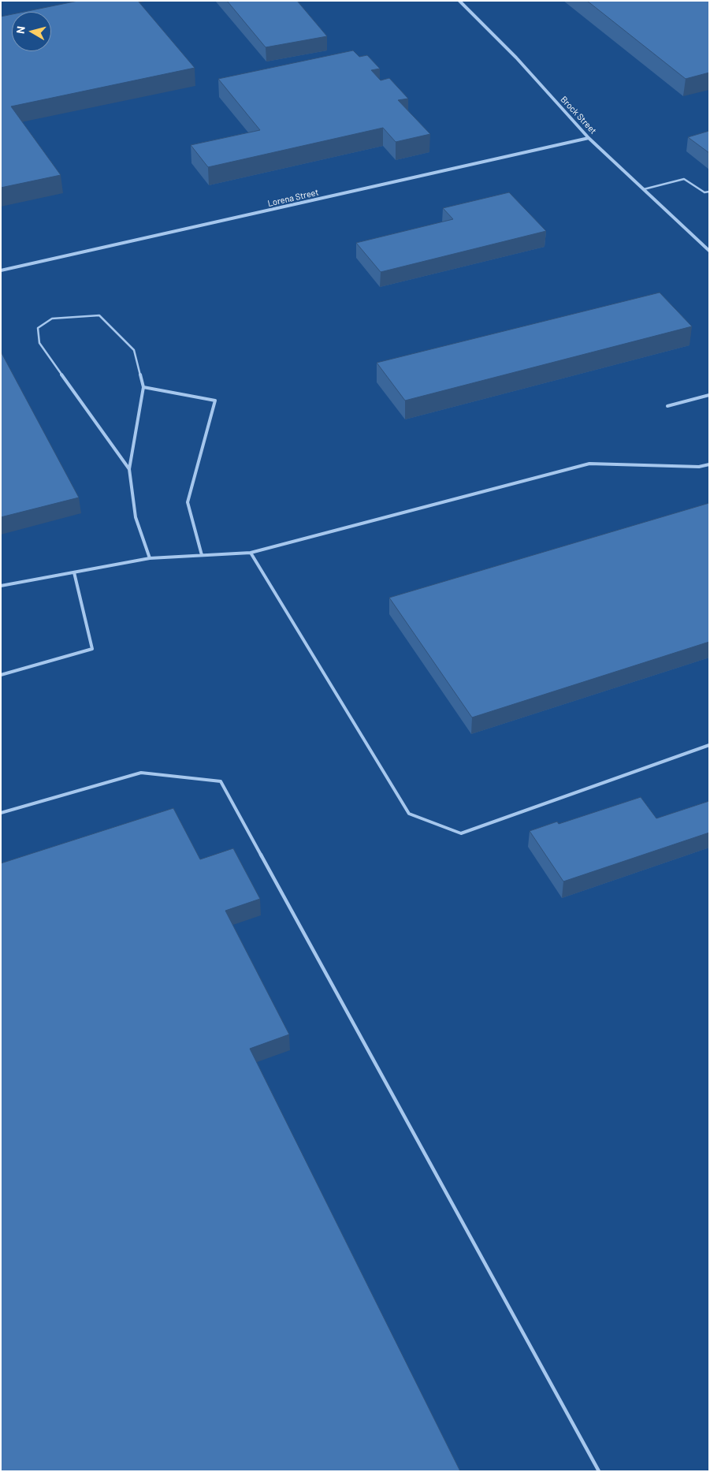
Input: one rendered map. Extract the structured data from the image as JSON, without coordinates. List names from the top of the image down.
{
  "streets": {
    "street": ["Brock Street", "Lorena Street"]
  },
  "crossings": [
    ["Brock Street", "Lorena Street"]
  ],
  "north": "left"
}
